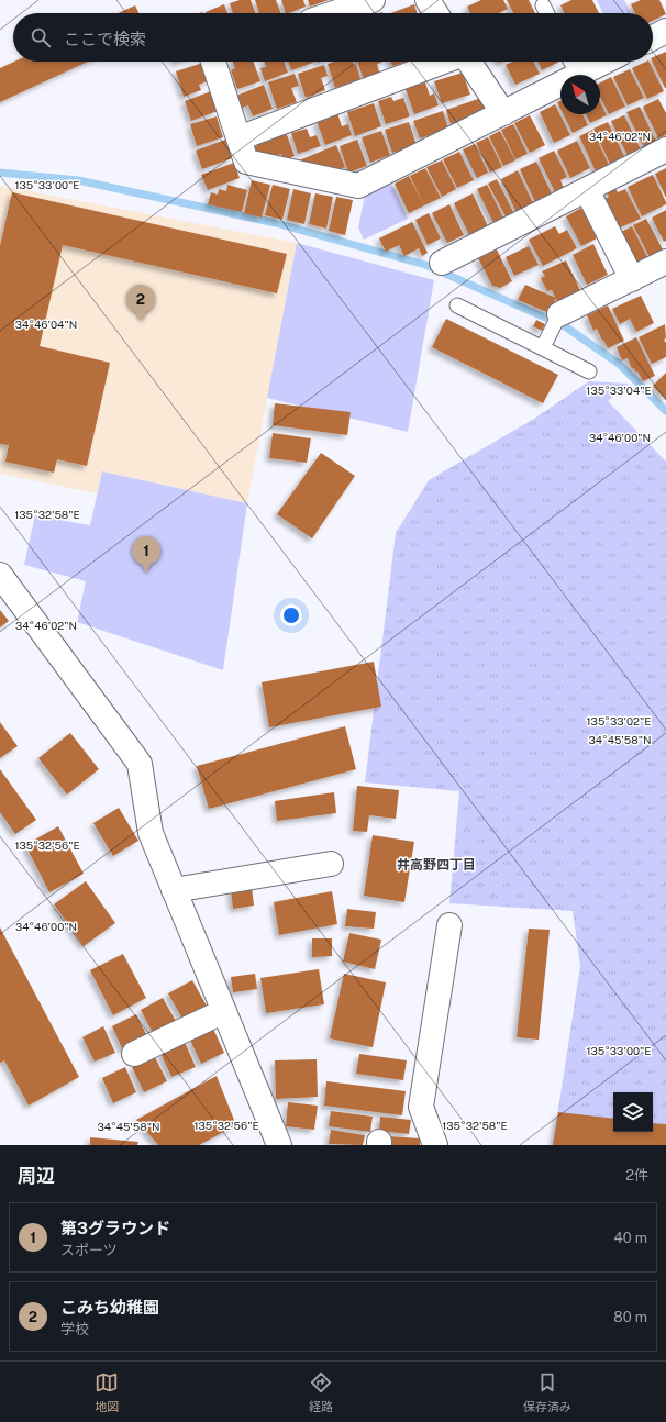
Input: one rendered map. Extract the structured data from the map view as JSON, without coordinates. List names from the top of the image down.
{
  "districts": ["井高野四丁目"],
  "north": "top left",
  "page": {
    "search": "ここで検索",
    "pins": ["2", "1"],
    "heading": ["周辺", "2件"],
    "list": [
      {
        "mark": "1",
        "name": "第3グラウンド",
        "note": "スポーツ",
        "value": "40 m"
      },
      {
        "mark": "2",
        "name": "こみち幼稚園",
        "note": "学校",
        "value": "80 m"
      }
    ],
    "nav": ["地図", "経路", "保存済み"]
  },
  "coordinates": [
    "34°46'02\"N",
    "135°33'00\"E",
    "34°46'04\"N",
    "135°33'04\"E",
    "34°46'00\"N",
    "135°32'58\"E",
    "135°33'02\"E",
    "34°45'58\"N",
    "135°32'56\"E"
  ]
}
